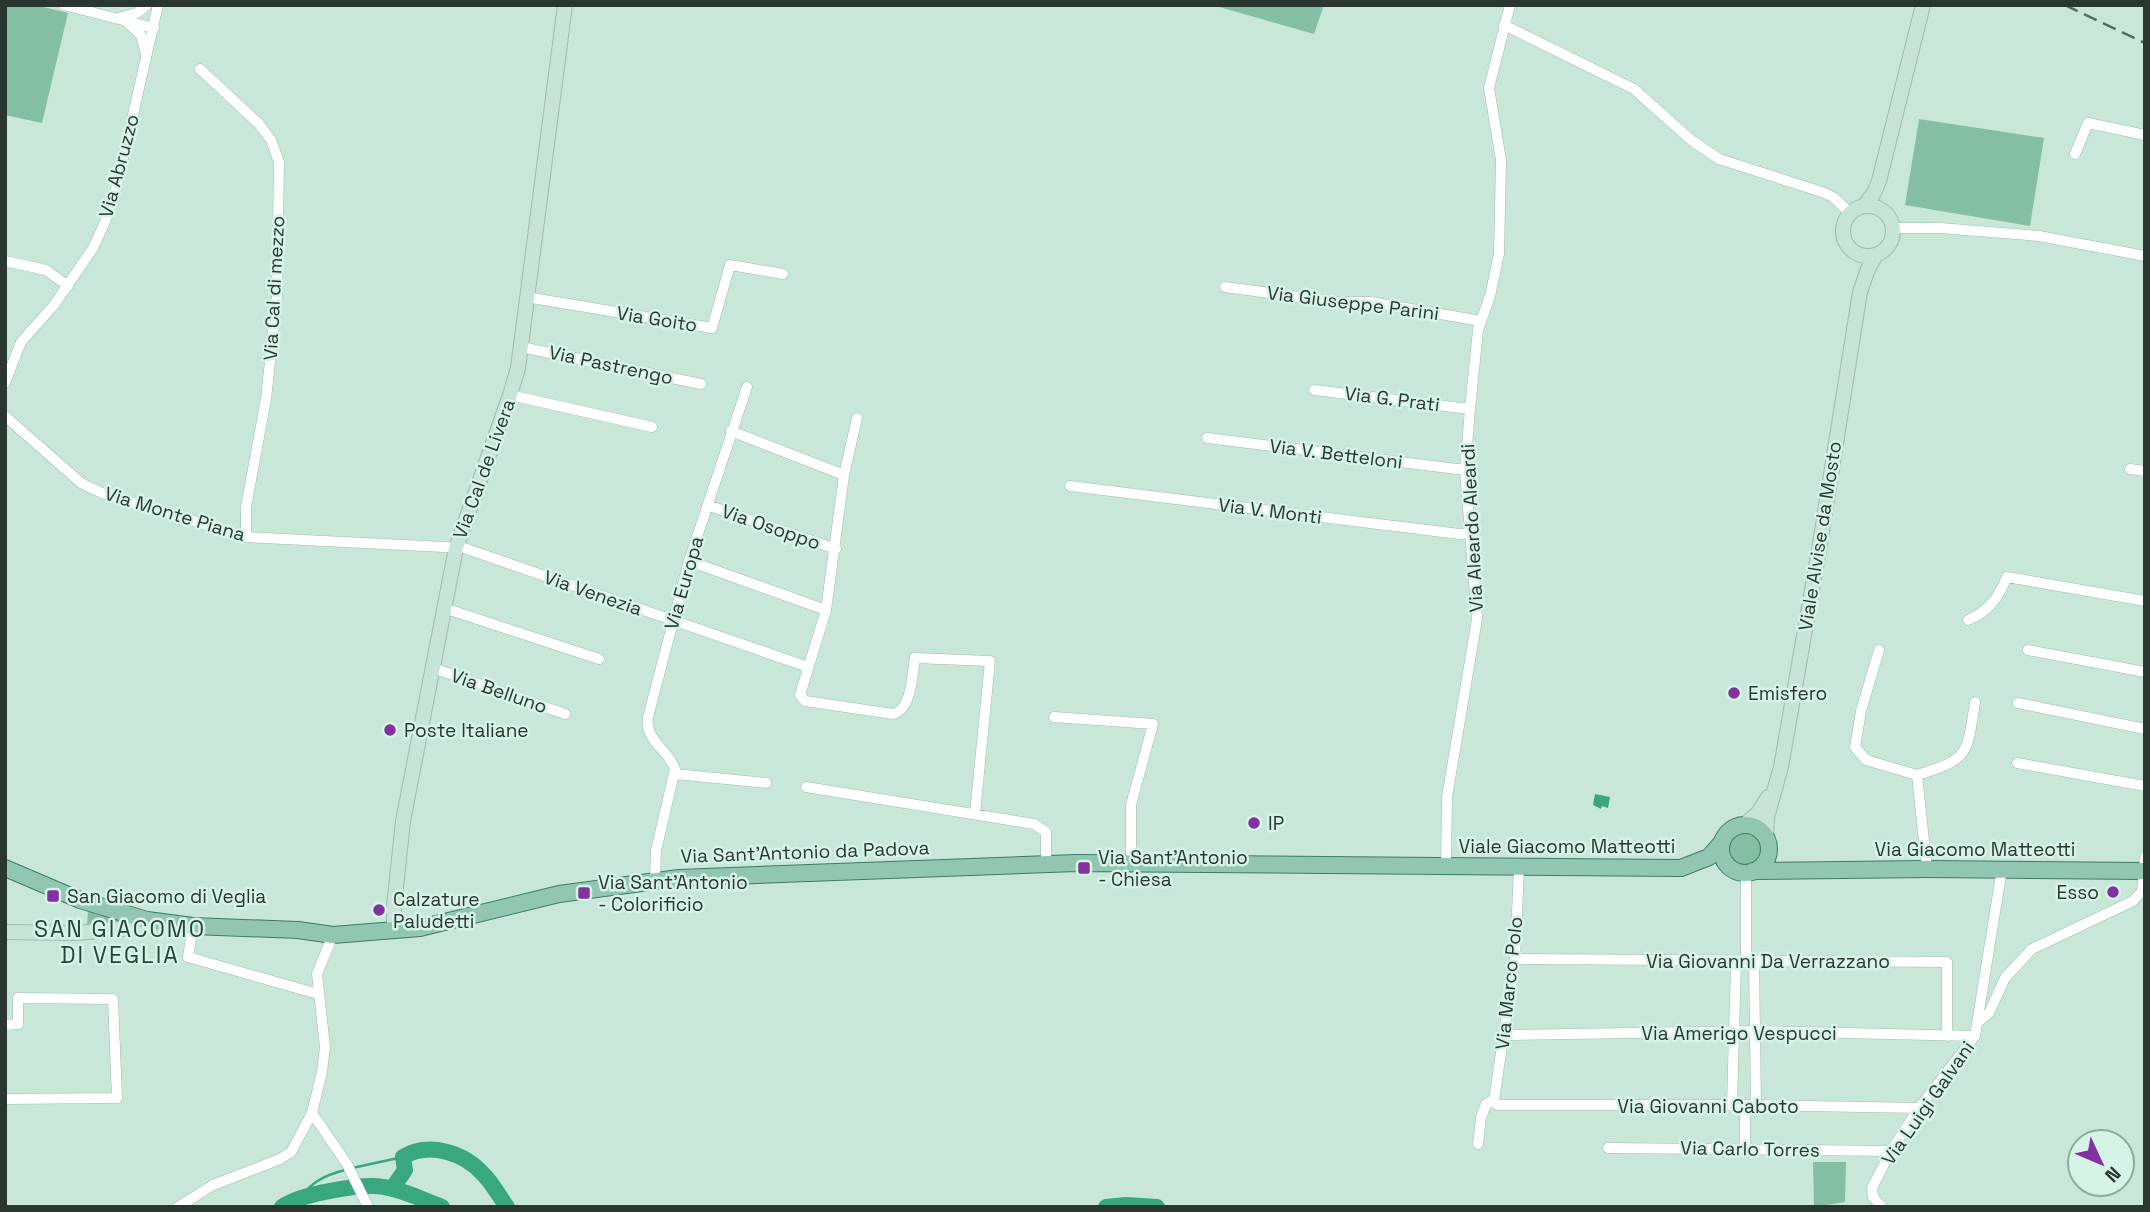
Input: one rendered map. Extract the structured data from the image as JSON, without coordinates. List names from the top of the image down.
{
  "streets": {
    "main road": [
      "Via Cal de Livera",
      "Viale Alvise da Mosto",
      "Viale Giacomo Matteotti",
      "Via Giacomo Matteotti",
      "Via Sant'Antonio da Padova"
    ],
    "street": [
      "Via Abruzzo",
      "Via Cal di mezzo",
      "Via Giuseppe Parini",
      "Via Goito",
      "Via Pastrengo",
      "Via G. Prati",
      "Via V. Betteloni",
      "Via V. Monti",
      "Via Monte Piana",
      "Via Osoppo",
      "Via Aleardo Aleardi",
      "Via Europa",
      "Via Venezia",
      "Via Belluno",
      "Via Giovanni Da Verrazzano",
      "Via Marco Polo",
      "Via Amerigo Vespucci",
      "Via Luigi Galvani",
      "Via Giovanni Caboto",
      "Via Carlo Torres"
    ]
  },
  "crossings": [
    ["Via Cal di mezzo", "Via Monte Piana"],
    ["Via Giuseppe Parini", "Via Aleardo Aleardi"],
    ["Via Goito", "Via Cal de Livera"],
    ["Via Pastrengo", "Via Cal de Livera"],
    ["Via G. Prati", "Via Aleardo Aleardi"],
    ["Via V. Betteloni", "Via Aleardo Aleardi"],
    ["Via Cal de Livera", "Via Monte Piana"],
    ["Via Cal de Livera", "Via Venezia"],
    ["Via Cal de Livera", "Via Belluno"],
    ["Via Cal de Livera", "Via Sant'Antonio da Padova"],
    ["Via V. Monti", "Via Aleardo Aleardi"],
    ["Via Monte Piana", "Via Venezia"],
    ["Via Osoppo", "Via Europa"],
    ["Via Aleardo Aleardi", "Viale Giacomo Matteotti"],
    ["Via Aleardo Aleardi", "Via Sant'Antonio da Padova"],
    ["Viale Alvise da Mosto", "Viale Giacomo Matteotti"],
    ["Viale Alvise da Mosto", "Via Giacomo Matteotti"],
    ["Via Europa", "Via Venezia"],
    ["Viale Giacomo Matteotti", "Via Giacomo Matteotti"],
    ["Viale Giacomo Matteotti", "Via Sant'Antonio da Padova"],
    ["Viale Giacomo Matteotti", "Via Marco Polo"],
    ["Via Giacomo Matteotti", "Via Luigi Galvani"],
    ["Via Giovanni Da Verrazzano", "Via Marco Polo"],
    ["Via Giovanni Da Verrazzano", "Via Amerigo Vespucci"],
    ["Via Marco Polo", "Via Amerigo Vespucci"],
    ["Via Marco Polo", "Via Giovanni Caboto"],
    ["Via Amerigo Vespucci", "Via Luigi Galvani"],
    ["Via Luigi Galvani", "Via Giovanni Caboto"],
    ["Via Luigi Galvani", "Via Carlo Torres"]
  ],
  "districts": ["SAN GIACOMO DI VEGLIA"],
  "places": {
    "other": [
      "Emisfero",
      "Poste Italiane",
      "IP",
      "Esso",
      "Calzature Paludetti"
    ],
    "transit": ["Via Sant'Antonio - Chiesa", "Via Sant'Antonio - Colorificio", "San Giacomo di Veglia"]
  },
  "north": "bottom right"
}
